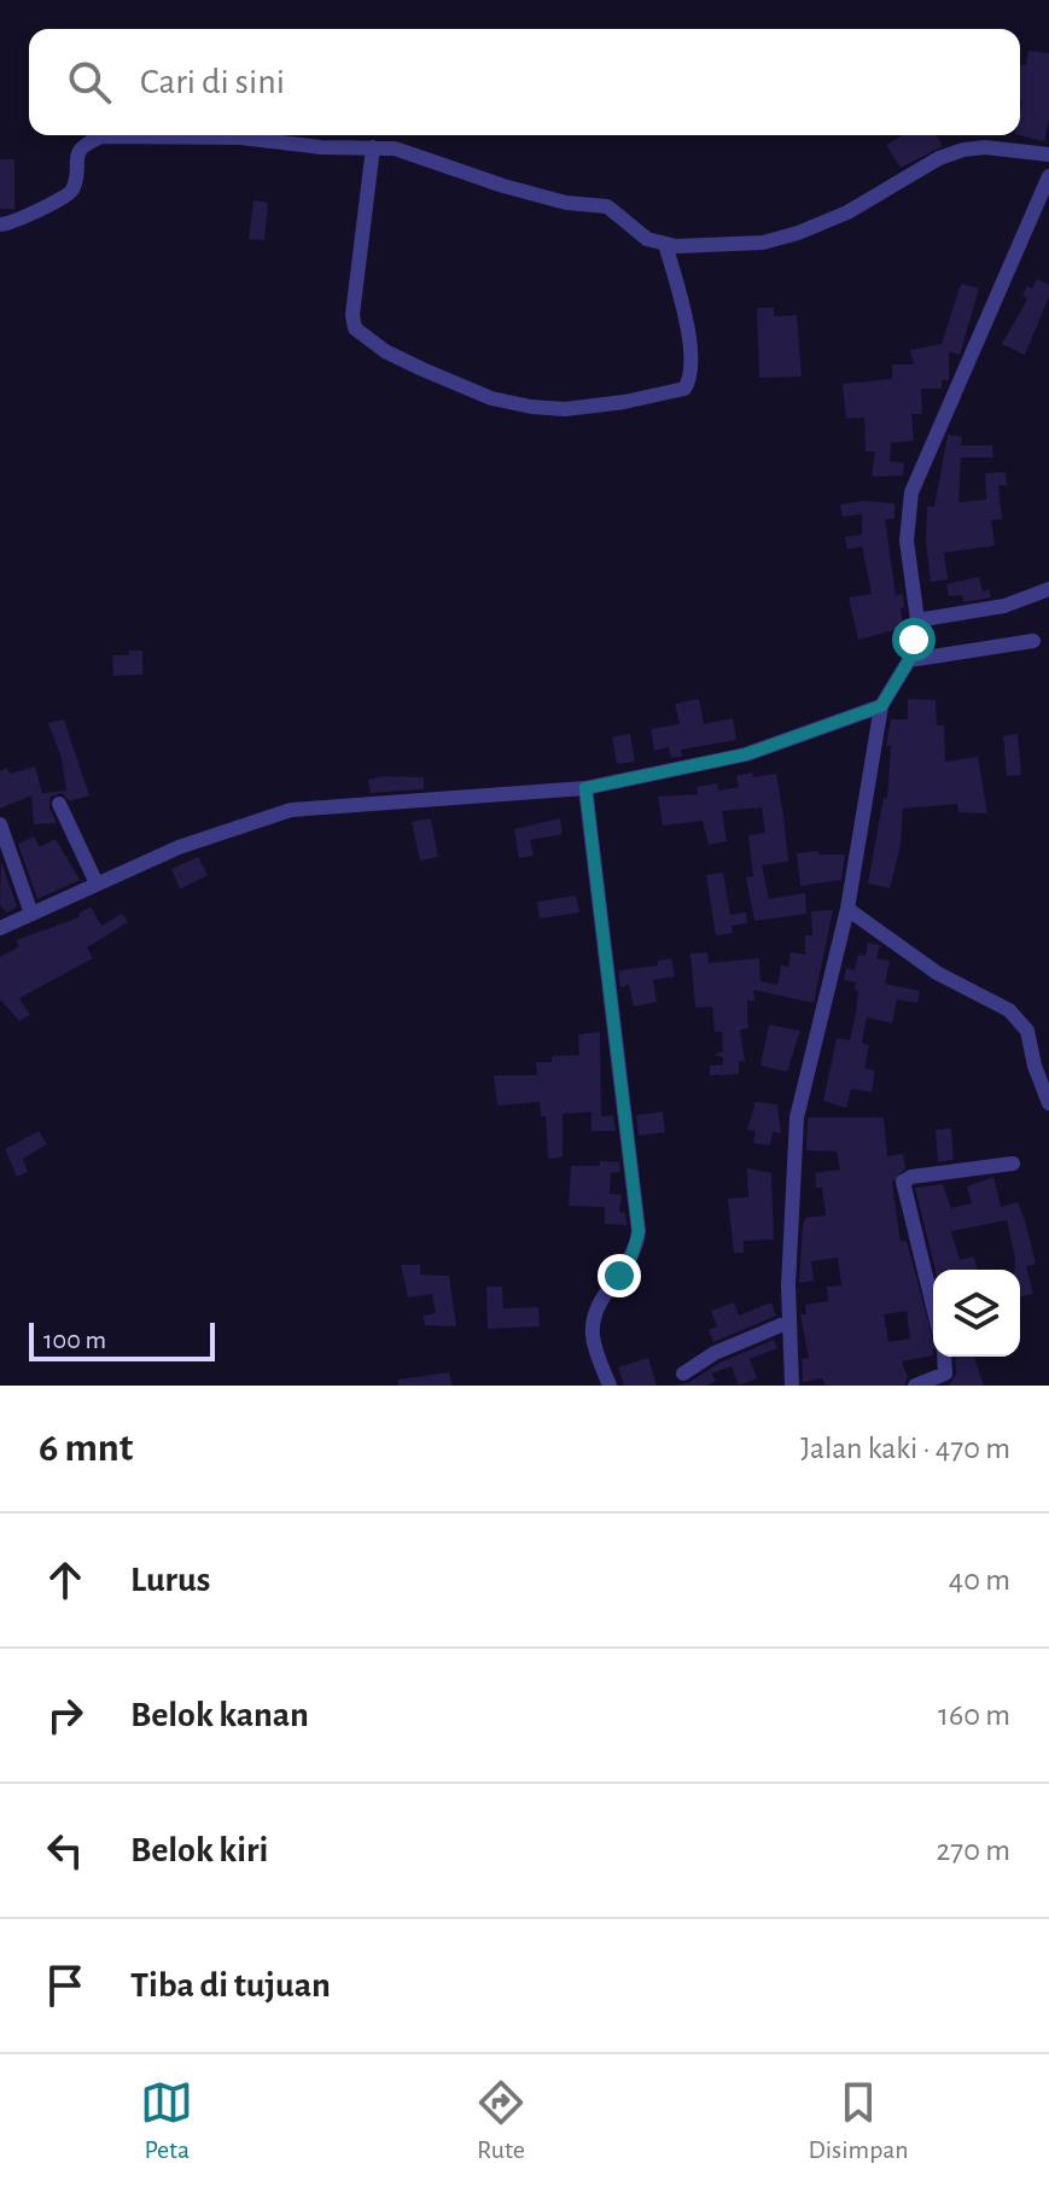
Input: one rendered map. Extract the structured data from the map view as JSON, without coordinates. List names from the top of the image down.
{
  "scale_bar": "100 m",
  "page": {
    "search": "Cari di sini",
    "scale": "100 m",
    "heading": ["6 mnt", "Jalan kaki · 470 m"],
    "list": [
      ["Lurus", "40 m"],
      ["Belok kanan", "160 m"],
      ["Belok kiri", "270 m"],
      "Tiba di tujuan"
    ],
    "nav": ["Peta", "Rute", "Disimpan"]
  }
}
